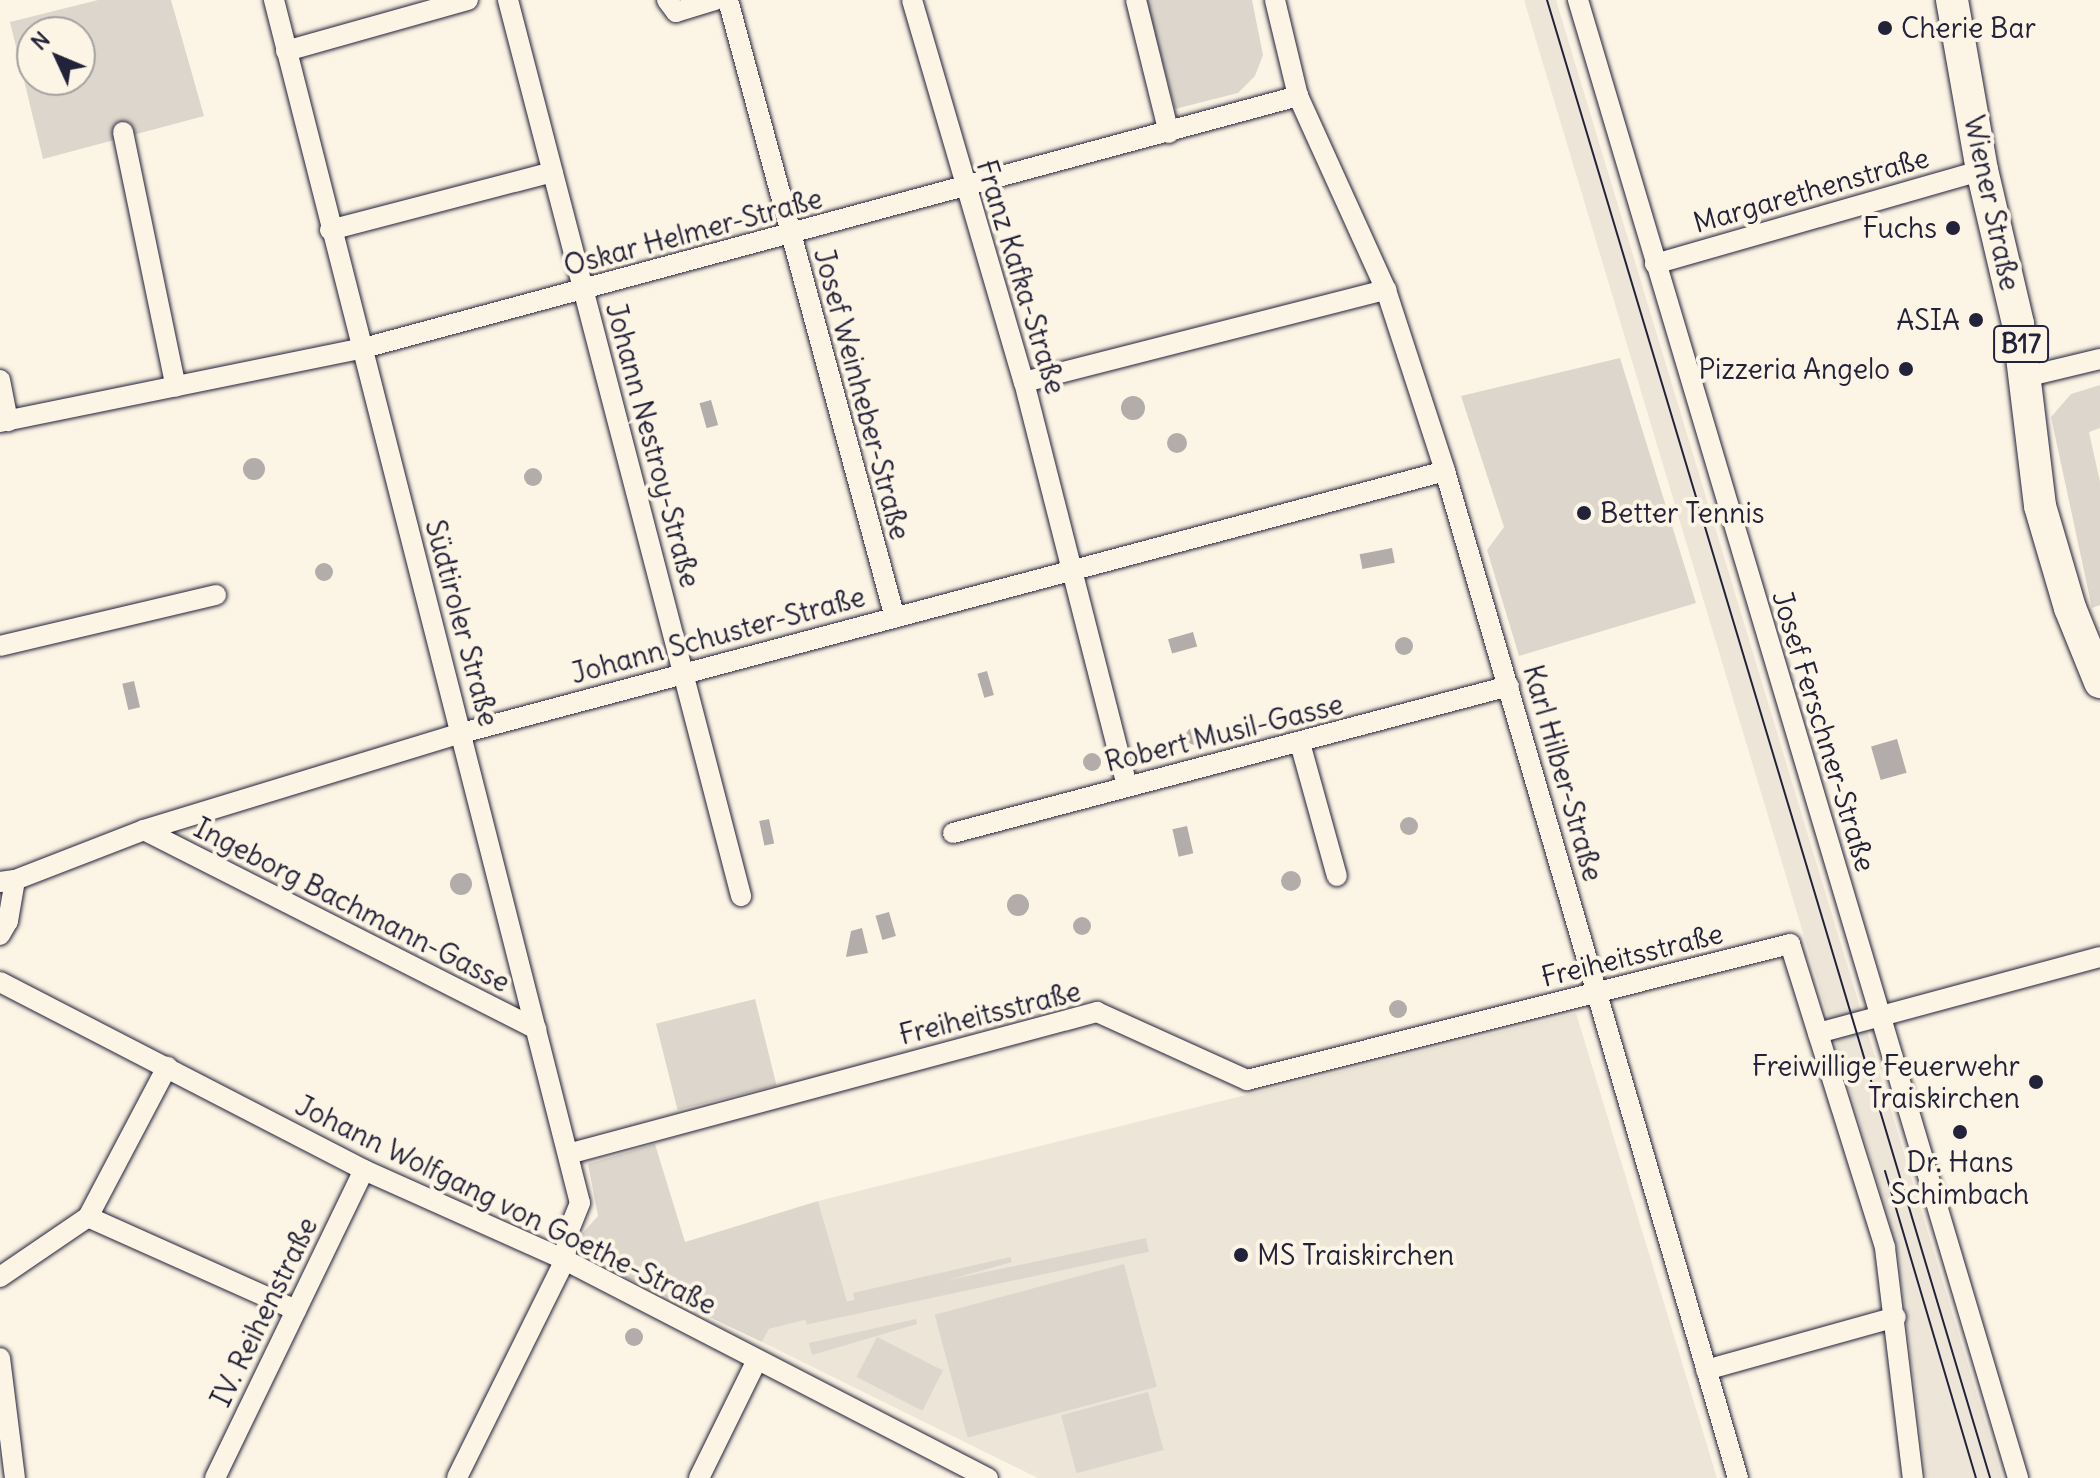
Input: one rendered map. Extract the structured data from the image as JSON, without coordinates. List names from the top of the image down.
{
  "streets": {
    "main road": ["Wiener Straße", "B17"],
    "street": [
      "Margarethenstraße",
      "Oskar Helmer-Straße",
      "Franz Kafka-Straße",
      "Josef Weinheber-Straße",
      "Johann Nestroy-Straße",
      "Südtiroler Straße",
      "Johann Schuster-Straße",
      "Josef Ferschner-Straße",
      "Robert Musil-Gasse",
      "Karl Hilber-Straße",
      "Ingeborg Bachmann-Gasse",
      "Freiheitsstraße",
      "Johann Wolfgang von Goethe-Straße",
      "IV. Reihenstraße"
    ]
  },
  "crossings": [
    ["Margarethenstraße", "Wiener Straße"],
    ["Margarethenstraße", "Josef Ferschner-Straße"],
    ["Oskar Helmer-Straße", "Franz Kafka-Straße"],
    ["Oskar Helmer-Straße", "Josef Weinheber-Straße"],
    ["Oskar Helmer-Straße", "Johann Nestroy-Straße"],
    ["Oskar Helmer-Straße", "Südtiroler Straße"],
    ["Oskar Helmer-Straße", "Karl Hilber-Straße"],
    ["Franz Kafka-Straße", "Johann Schuster-Straße"],
    ["Franz Kafka-Straße", "Robert Musil-Gasse"],
    ["Josef Weinheber-Straße", "Johann Schuster-Straße"],
    ["Johann Nestroy-Straße", "Johann Schuster-Straße"],
    ["Südtiroler Straße", "Johann Schuster-Straße"],
    ["Südtiroler Straße", "Ingeborg Bachmann-Gasse"],
    ["Südtiroler Straße", "Freiheitsstraße"],
    ["Südtiroler Straße", "Johann Wolfgang von Goethe-Straße"],
    ["Johann Schuster-Straße", "Karl Hilber-Straße"],
    ["Johann Schuster-Straße", "Ingeborg Bachmann-Gasse"],
    ["Robert Musil-Gasse", "Karl Hilber-Straße"],
    ["Karl Hilber-Straße", "Freiheitsstraße"],
    ["Johann Wolfgang von Goethe-Straße", "IV. Reihenstraße"]
  ],
  "places": [
    "Cherie Bar",
    "Fuchs",
    "ASIA",
    "Pizzeria Angelo",
    "Better Tennis",
    "Freiwillige Feuerwehr Traiskirchen",
    "Dr. Hans Schimbach",
    "MS Traiskirchen"
  ],
  "north": "top left"
}
